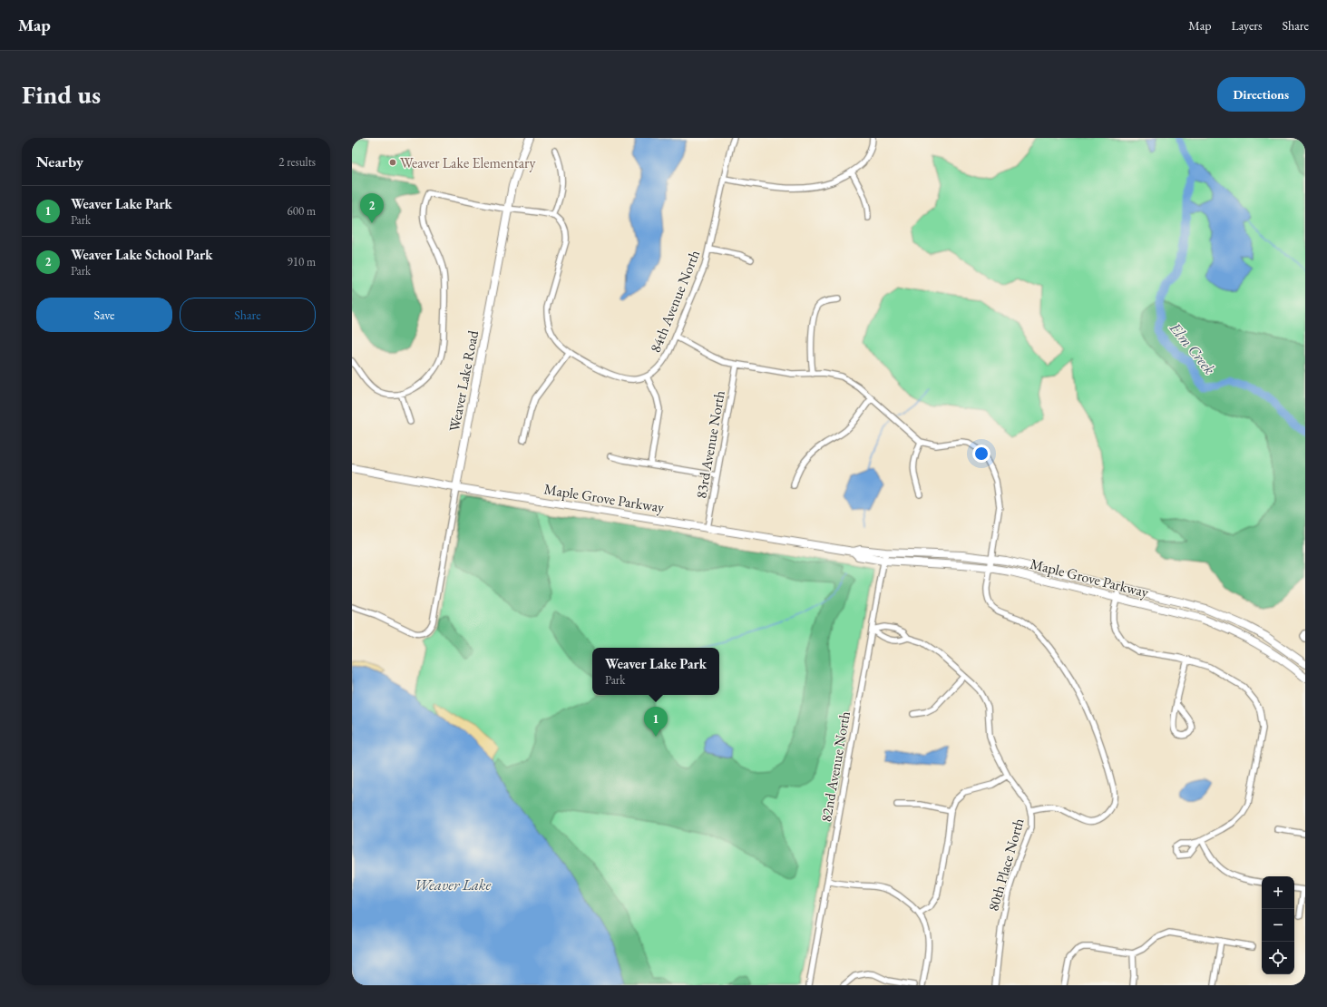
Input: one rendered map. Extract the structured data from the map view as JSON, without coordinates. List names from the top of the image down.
{
  "streets": {
    "main road": ["Weaver Lake Road", "Maple Grove Parkway"],
    "street": [
      "84th Avenue North",
      "83rd Avenue North",
      "82nd Avenue North",
      "80th Place North"
    ]
  },
  "crossings": [
    ["Weaver Lake Road", "Maple Grove Parkway"],
    ["83rd Avenue North", "Maple Grove Parkway"],
    ["Maple Grove Parkway", "82nd Avenue North"],
    ["Maple Grove Parkway", "80th Place North"]
  ],
  "water": ["Elm Creek", "Weaver Lake"],
  "places": ["Weaver Lake Elementary"],
  "page": {
    "header": "Map",
    "nav": ["Map", "Layers", "Share"],
    "buttons": [
      "Directions",
      ["Save", "Share"]
    ],
    "title": "Find us",
    "heading": ["Nearby", "2 results"],
    "list": [
      {
        "mark": "1",
        "name": "Weaver Lake Park",
        "note": "Park",
        "value": "600 m"
      },
      {
        "mark": "2",
        "name": "Weaver Lake School Park",
        "note": "Park",
        "value": "910 m"
      }
    ],
    "pins": ["2", "1"],
    "popup": ["Weaver Lake Park", "Park"],
    "map_buttons": ["+", "−"]
  }
}
